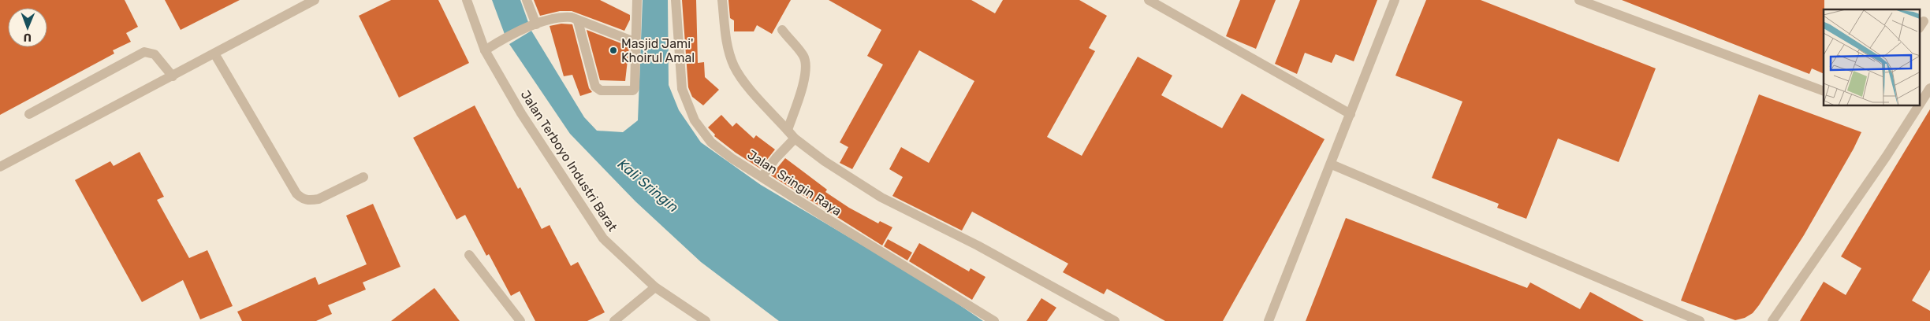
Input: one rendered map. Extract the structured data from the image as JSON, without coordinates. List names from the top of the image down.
{
  "streets": {
    "street": ["Jalan Terboyo Industri Barat", "Jalan Sringin Raya"]
  },
  "water": ["Kali Sringin"],
  "places": ["Masjid Jami' Khoirul Amal"],
  "north": "bottom"
}
